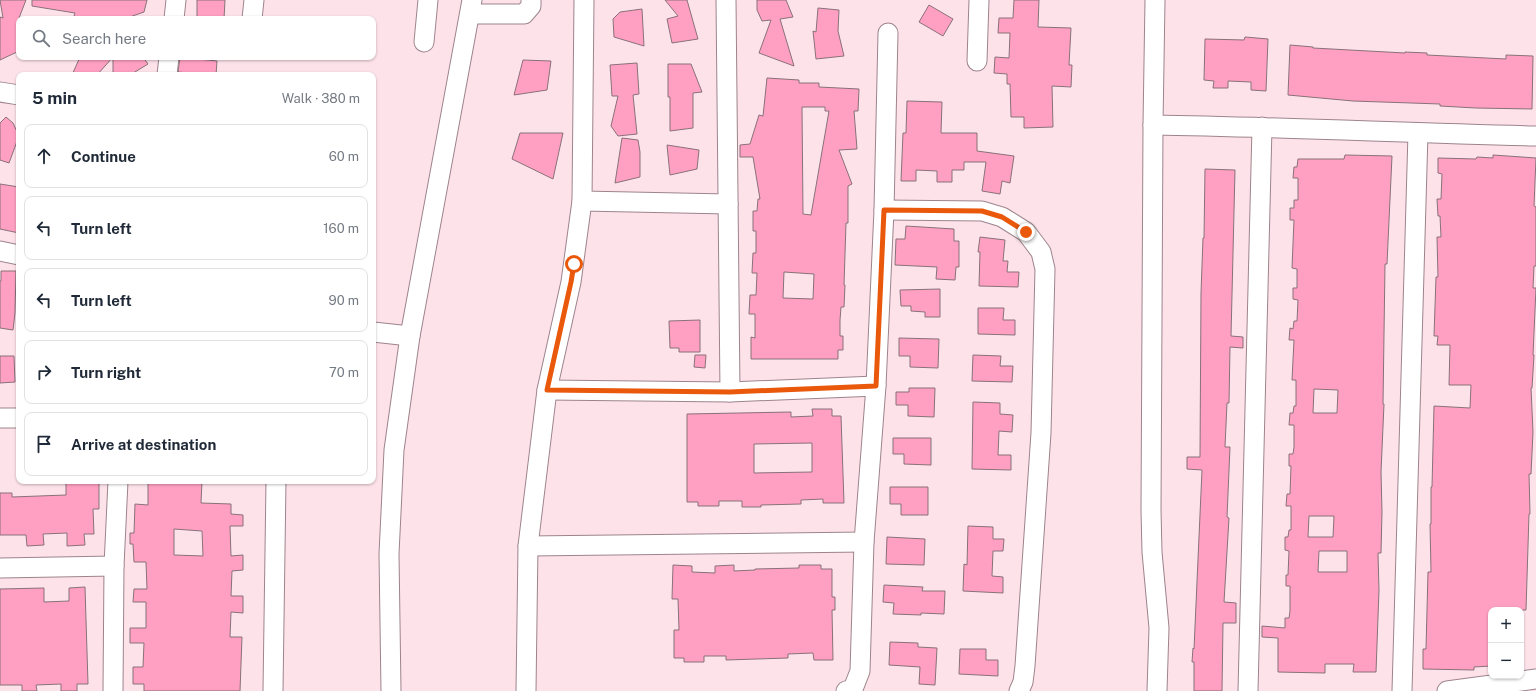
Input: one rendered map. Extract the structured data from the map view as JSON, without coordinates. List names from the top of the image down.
{
  "page": {
    "search": "Search here",
    "heading": ["5 min", "Walk · 380 m"],
    "list": [
      ["Continue", "60 m"],
      ["Turn left", "160 m"],
      ["Turn left", "90 m"],
      ["Turn right", "70 m"],
      "Arrive at destination"
    ],
    "map_buttons": ["+", "−"]
  }
}
